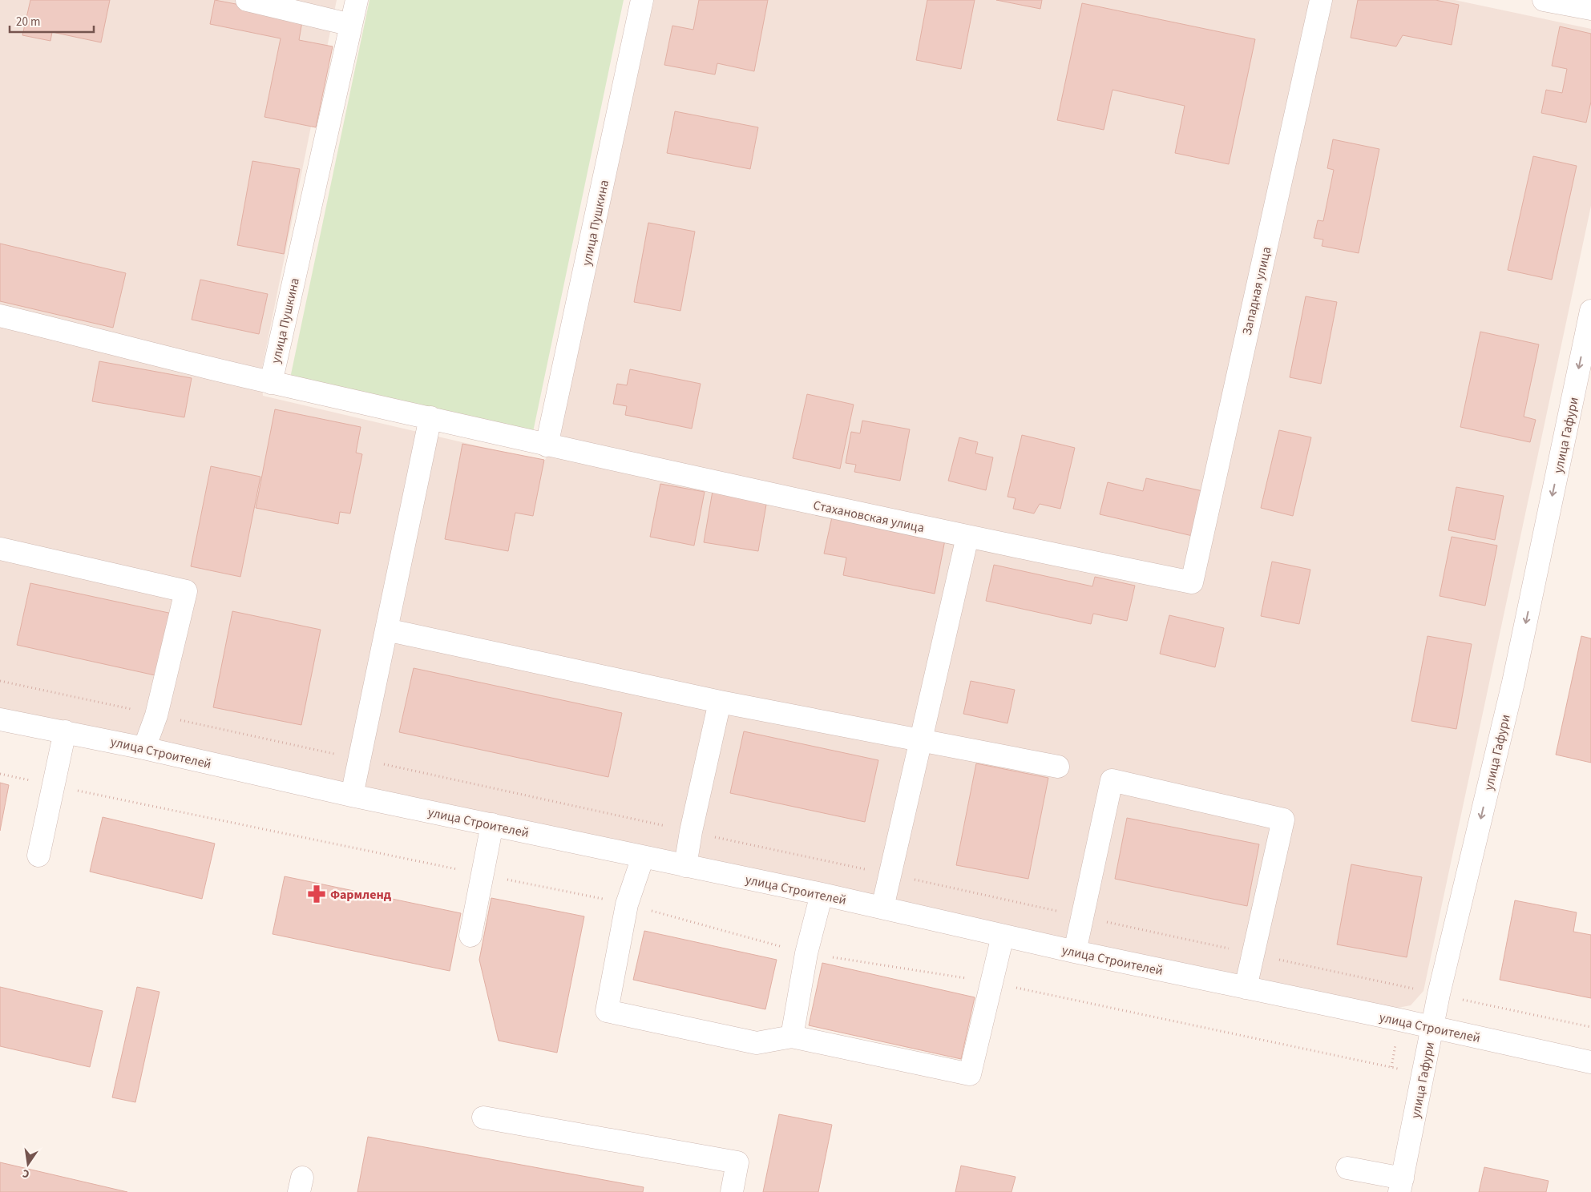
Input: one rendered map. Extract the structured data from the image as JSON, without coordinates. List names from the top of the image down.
{
  "streets": {
    "street": [
      "улица Пушкина",
      "Западная улица",
      "улица Гафури",
      "Стахановская улица",
      "улица Строителей"
    ]
  },
  "crossings": [
    ["улица Пушкина", "Стахановская улица"],
    ["Западная улица", "Стахановская улица"],
    ["улица Гафури", "улица Строителей"]
  ],
  "one_way": ["улица Гафури"],
  "places": {
    "pharmacy": ["Фармленд"]
  },
  "scale_bar": "20 m",
  "north": "bottom"
}
